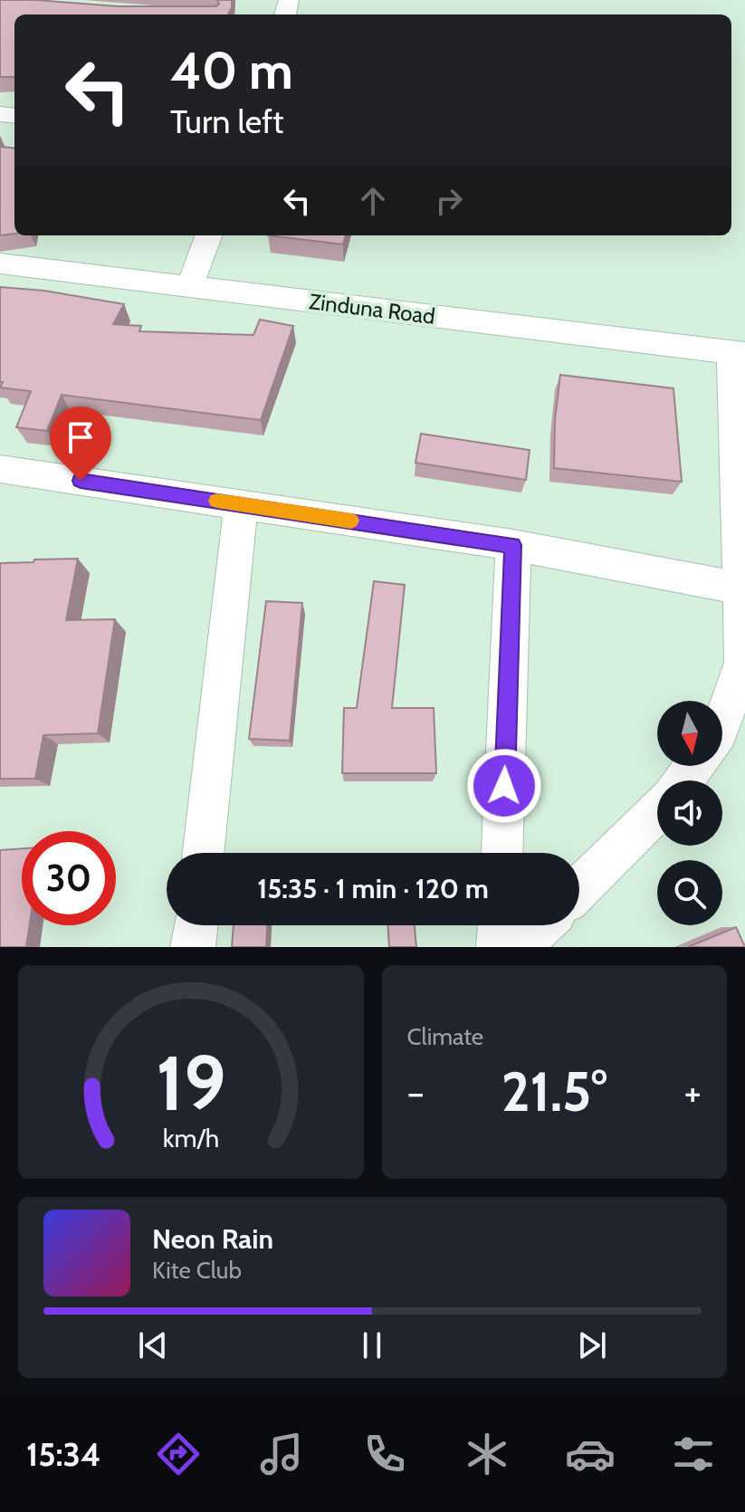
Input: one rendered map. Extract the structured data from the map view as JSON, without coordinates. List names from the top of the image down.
{
  "streets": {
    "street": ["Zinduna Road"]
  },
  "north": "bottom",
  "page": {
    "turn": ["40 m", "Turn left"],
    "limit": "30",
    "trip": "15:35 · 1 min · 120 m",
    "tile": "Climate",
    "heat": ["−", "21.5°", "+"],
    "song": ["Neon Rain", "Kite Club"],
    "tabs": "15:34",
    "gauge": ["19", "km/h"]
  }
}
